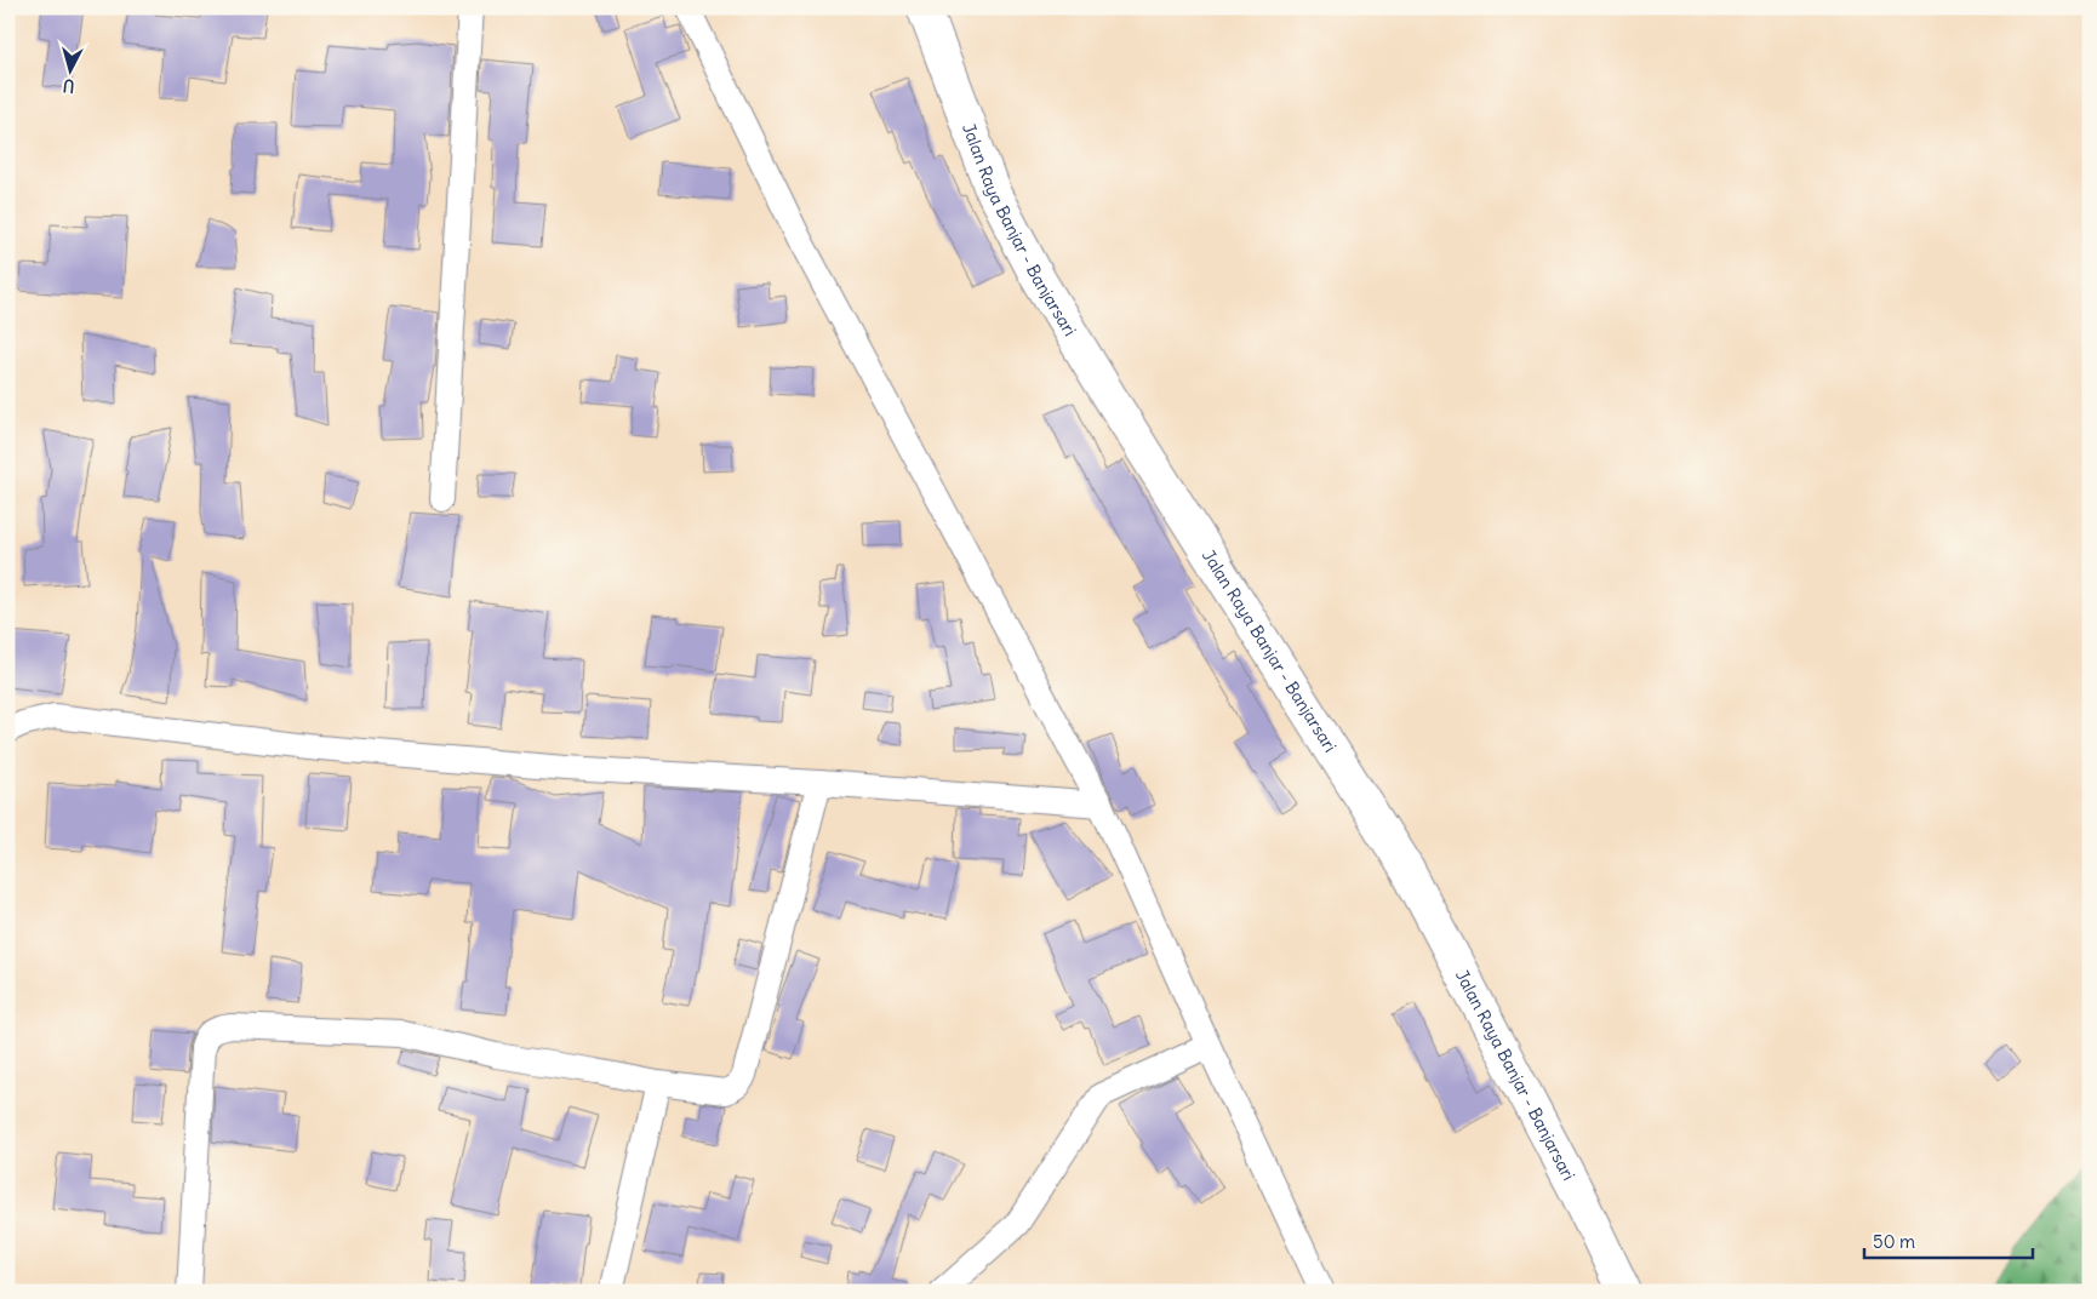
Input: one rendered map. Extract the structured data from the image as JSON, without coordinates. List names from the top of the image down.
{
  "streets": {
    "highway": ["Jalan Raya Banjar - Banjarsari"]
  },
  "scale_bar": "50 m",
  "north": "bottom"
}
